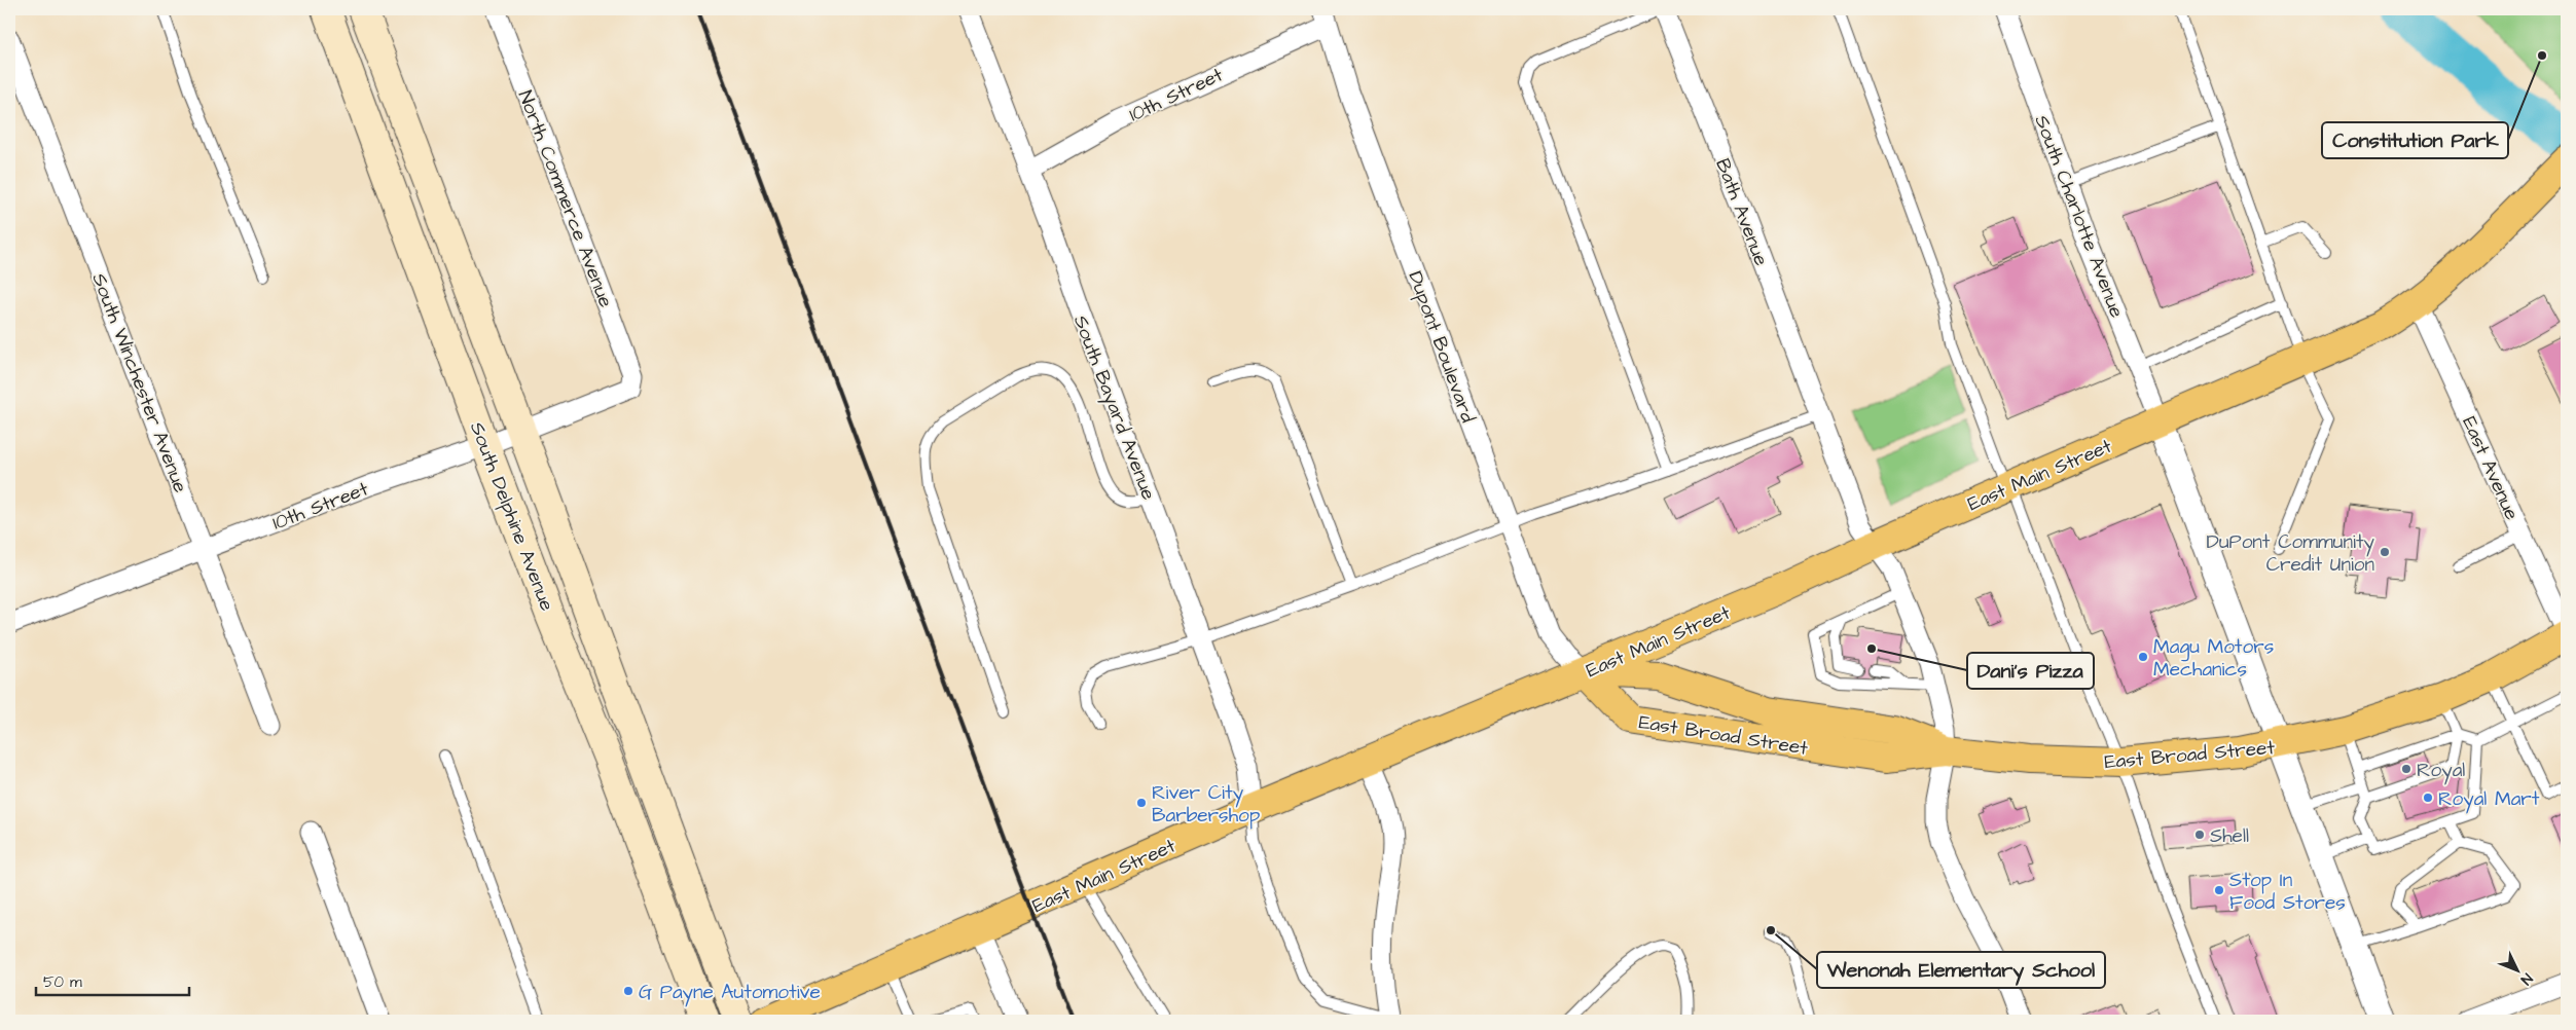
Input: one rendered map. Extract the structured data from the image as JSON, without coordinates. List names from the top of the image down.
{
  "streets": {
    "main road": ["East Main Street", "South Delphine Avenue", "East Broad Street"],
    "street": [
      "10th Street",
      "North Commerce Avenue",
      "Bath Avenue",
      "South Charlotte Avenue",
      "Dupont Boulevard",
      "South Winchester Avenue",
      "South Bayard Avenue",
      "East Avenue"
    ]
  },
  "crossings": [
    ["10th Street", "North Commerce Avenue"],
    ["10th Street", "Dupont Boulevard"],
    ["10th Street", "South Winchester Avenue"],
    ["10th Street", "South Bayard Avenue"],
    ["10th Street", "South Delphine Avenue"],
    ["Bath Avenue", "East Main Street"],
    ["Bath Avenue", "East Broad Street"],
    ["South Charlotte Avenue", "East Main Street"],
    ["Dupont Boulevard", "East Main Street"],
    ["Dupont Boulevard", "East Broad Street"],
    ["South Bayard Avenue", "East Main Street"],
    ["East Avenue", "East Main Street"],
    ["East Avenue", "East Broad Street"],
    ["East Main Street", "East Broad Street"]
  ],
  "places": [
    "Constitution Park",
    "DuPont Community Credit Union",
    "Dani's Pizza",
    "Magu Motors Mechanics",
    "Royal",
    "Royal Mart",
    "River City Barbershop",
    "Shell",
    "Stop In Food Stores",
    "Wenonah Elementary School",
    "G Payne Automotive"
  ],
  "scale_bar": "50 m",
  "north": "bottom right"
}
